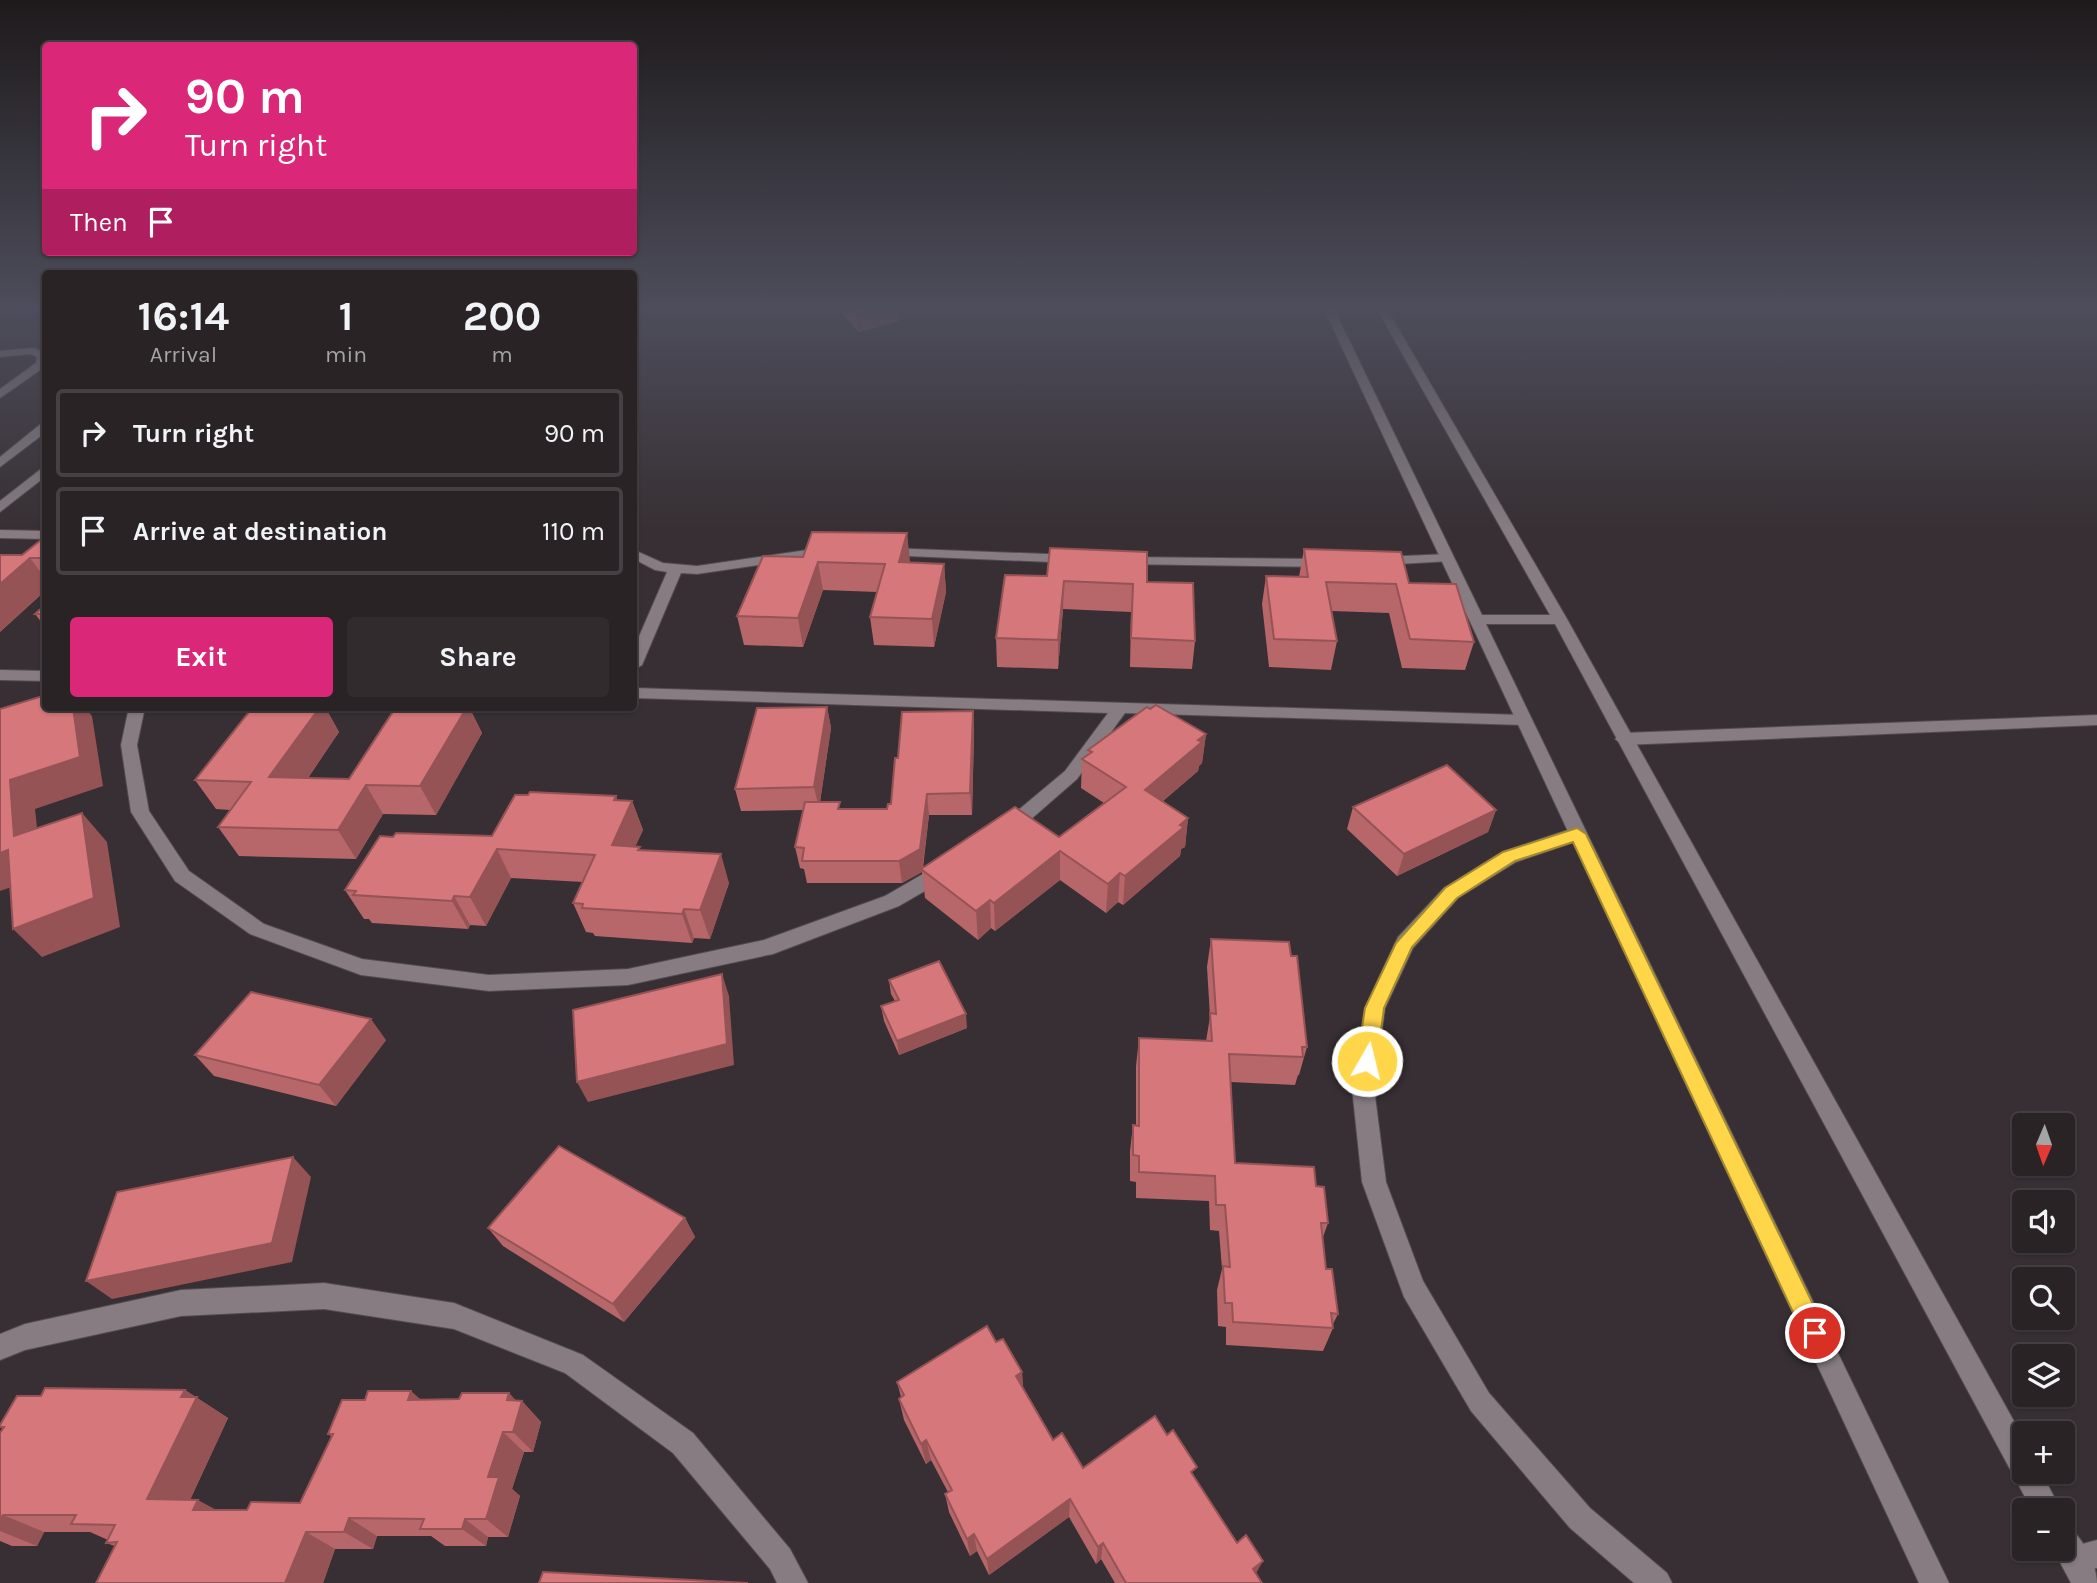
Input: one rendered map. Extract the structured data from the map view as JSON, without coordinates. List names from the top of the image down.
{
  "north": "bottom",
  "page": {
    "turn": ["90 m", "Turn right"],
    "then": "Then",
    "eta": [
      "16:14",
      "Arrival",
      "1",
      "min",
      "200",
      "m"
    ],
    "list": [
      {
        "name": "Turn right",
        "value": "90 m"
      },
      {
        "name": "Arrive at destination",
        "value": "110 m"
      }
    ],
    "buttons": ["Exit", "Share"],
    "map_buttons": ["+", "−"]
  }
}
